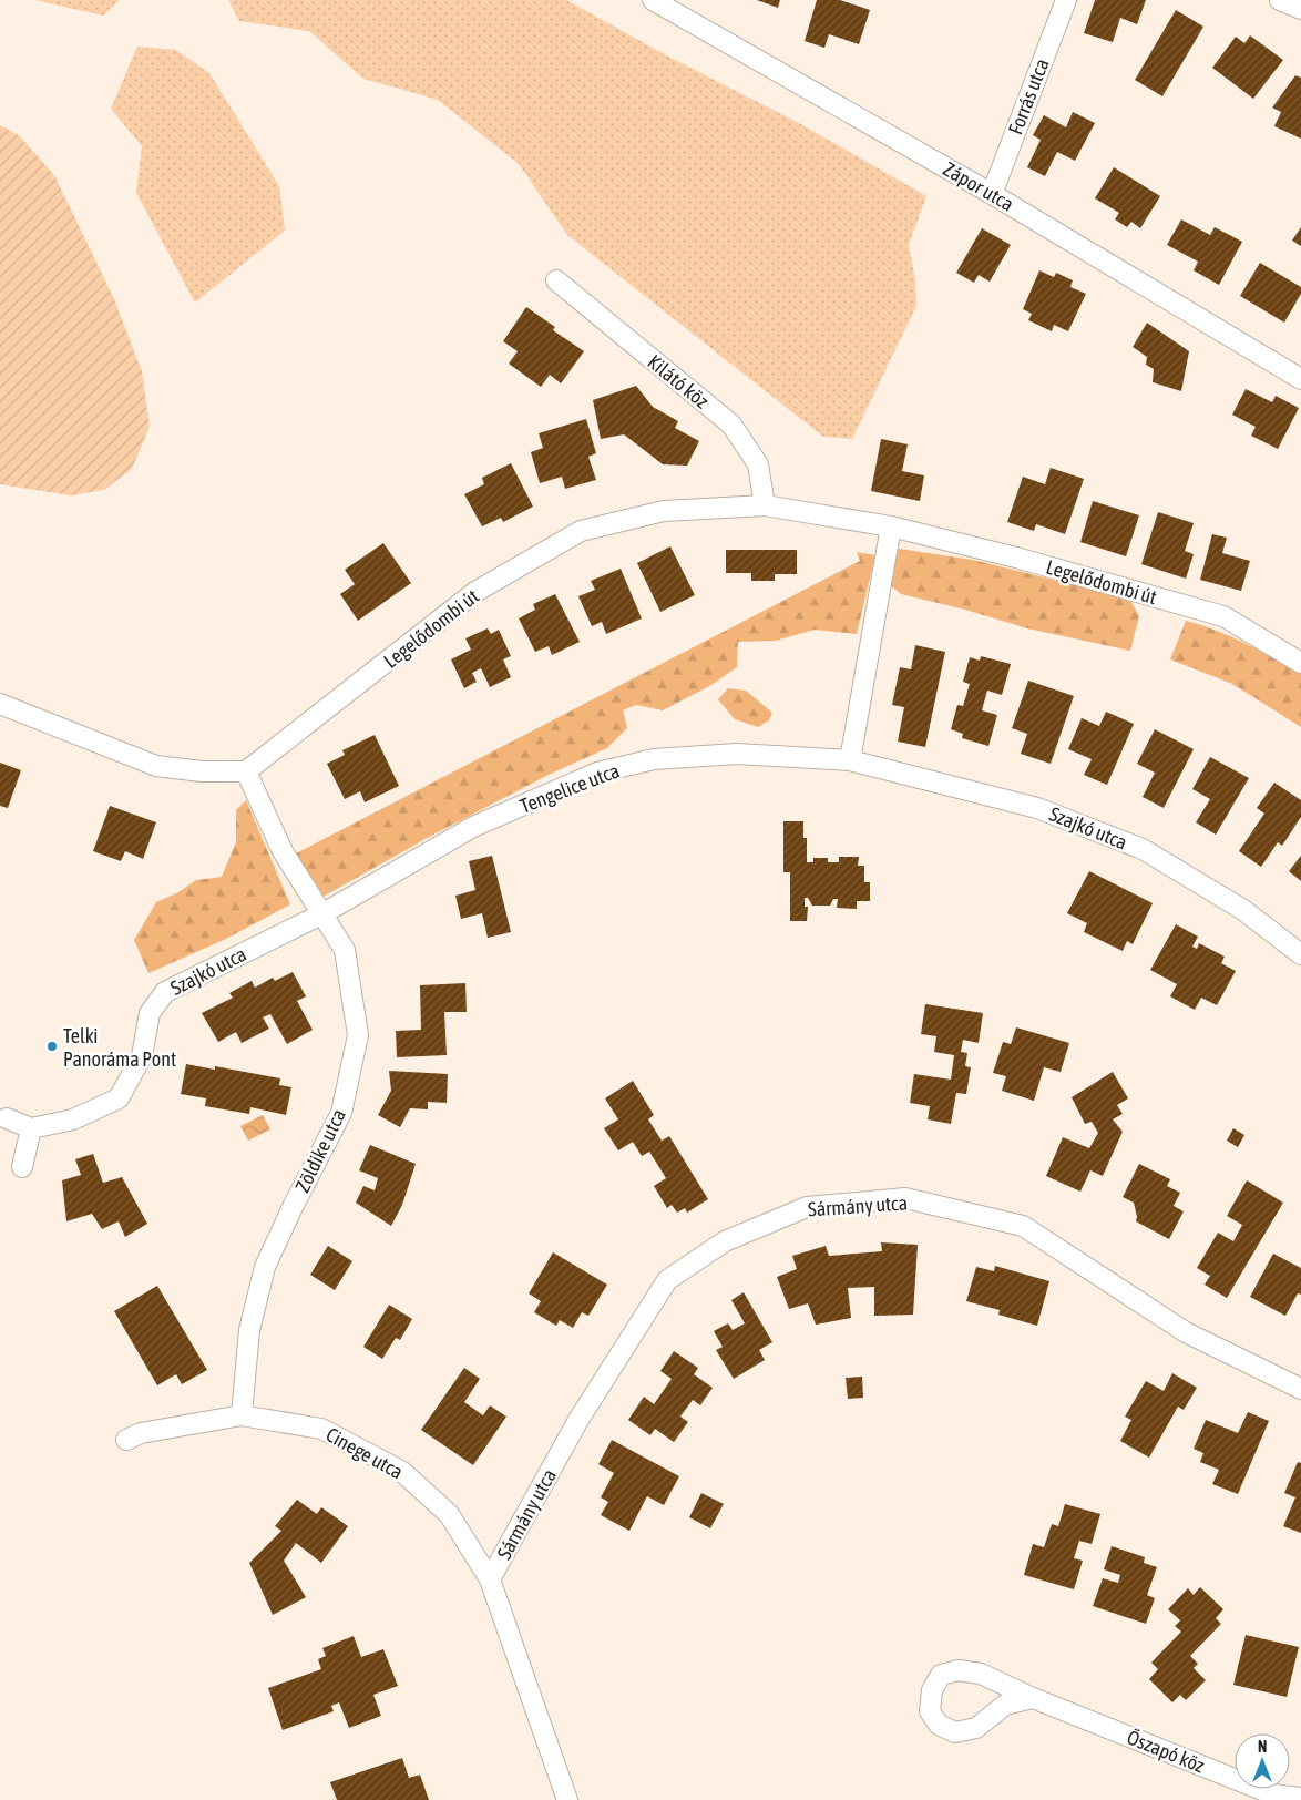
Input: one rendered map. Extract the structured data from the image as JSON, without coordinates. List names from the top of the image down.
{
  "streets": {
    "street": [
      "Forrás utca",
      "Zápor utca",
      "Kilátó köz",
      "Legelődombi út",
      "Tengelice utca",
      "Szajkó utca",
      "Zöldike utca",
      "Sármány utca",
      "Cinege utca",
      "Őszapó köz"
    ]
  },
  "crossings": [
    ["Forrás utca", "Zápor utca"],
    ["Kilátó köz", "Legelődombi út"],
    ["Legelődombi út", "Zöldike utca"],
    ["Tengelice utca", "Szajkó utca"],
    ["Tengelice utca", "Zöldike utca"],
    ["Szajkó utca", "Zöldike utca"],
    ["Zöldike utca", "Cinege utca"],
    ["Sármány utca", "Cinege utca"]
  ],
  "places": ["Telki Panoráma Pont"],
  "north": "top"
}
